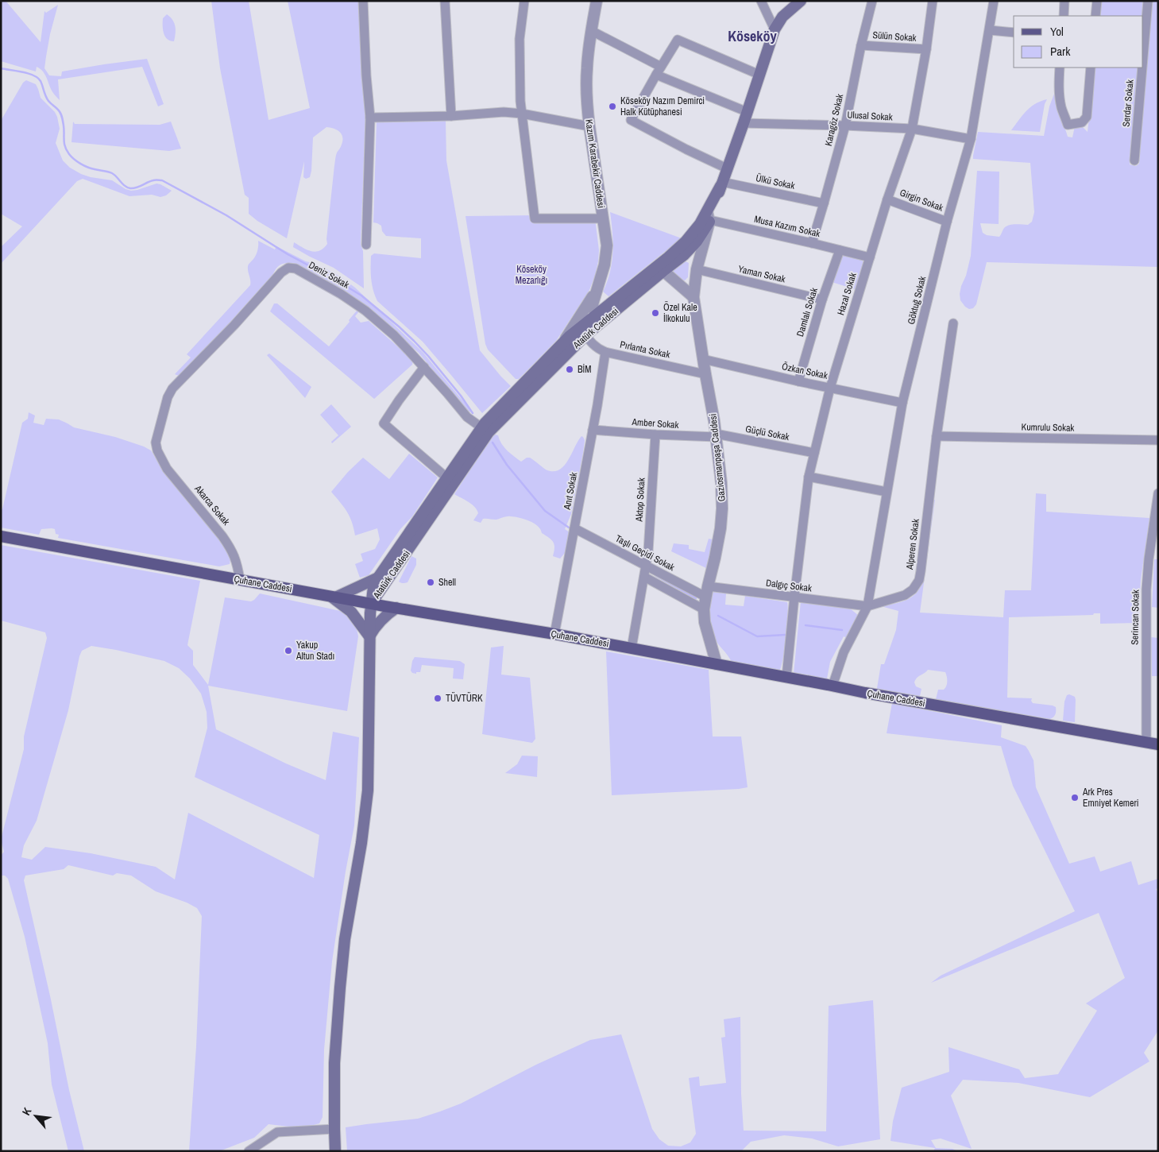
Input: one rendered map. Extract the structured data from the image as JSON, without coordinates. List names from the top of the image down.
{
  "streets": {
    "main road": ["Atatürk Caddesi", "Çuhane Caddesi"],
    "street": [
      "Sülün Sokak",
      "Serdar Sokak",
      "Ulusal Sokak",
      "Karagöz Sokak",
      "Kazım Karabekir Caddesi",
      "Ülkü Sokak",
      "Girgin Sokak",
      "Musa Kazım Sokak",
      "Yaman Sokak",
      "Deniz Sokak",
      "Hazal Sokak",
      "Göktuğ Sokak",
      "Damlalı Sokak",
      "Pırlanta Sokak",
      "Özkan Sokak",
      "Amber Sokak",
      "Kumrulu Sokak",
      "Güçlü Sokak",
      "Gaziosmanpaşa Caddesi",
      "Anıt Sokak",
      "Aktop Sokak",
      "Akarca Sokak",
      "Alperen Sokak",
      "Taşlı Geçidi Sokak",
      "Dalgıç Sokak",
      "Serincan Sokak"
    ]
  },
  "crossings": [
    ["Sülün Sokak", "Karagöz Sokak"],
    ["Sülün Sokak", "Hazal Sokak"],
    ["Ulusal Sokak", "Karagöz Sokak"],
    ["Ulusal Sokak", "Hazal Sokak"],
    ["Ulusal Sokak", "Göktuğ Sokak"],
    ["Ulusal Sokak", "Atatürk Caddesi"],
    ["Karagöz Sokak", "Ülkü Sokak"],
    ["Karagöz Sokak", "Musa Kazım Sokak"],
    ["Kazım Karabekir Caddesi", "Atatürk Caddesi"],
    ["Ülkü Sokak", "Atatürk Caddesi"],
    ["Girgin Sokak", "Hazal Sokak"],
    ["Girgin Sokak", "Göktuğ Sokak"],
    ["Musa Kazım Sokak", "Hazal Sokak"],
    ["Musa Kazım Sokak", "Damlalı Sokak"],
    ["Musa Kazım Sokak", "Atatürk Caddesi"],
    ["Musa Kazım Sokak", "Gaziosmanpaşa Caddesi"],
    ["Yaman Sokak", "Damlalı Sokak"],
    ["Yaman Sokak", "Gaziosmanpaşa Caddesi"],
    ["Deniz Sokak", "Atatürk Caddesi"],
    ["Deniz Sokak", "Akarca Sokak"],
    ["Hazal Sokak", "Özkan Sokak"],
    ["Hazal Sokak", "Güçlü Sokak"],
    ["Hazal Sokak", "Çuhane Caddesi"],
    ["Hazal Sokak", "Dalgıç Sokak"],
    ["Göktuğ Sokak", "Özkan Sokak"],
    ["Göktuğ Sokak", "Alperen Sokak"],
    ["Göktuğ Sokak", "Dalgıç Sokak"],
    ["Damlalı Sokak", "Özkan Sokak"],
    ["Atatürk Caddesi", "Pırlanta Sokak"],
    ["Atatürk Caddesi", "Gaziosmanpaşa Caddesi"],
    ["Atatürk Caddesi", "Çuhane Caddesi"],
    ["Pırlanta Sokak", "Gaziosmanpaşa Caddesi"],
    ["Pırlanta Sokak", "Anıt Sokak"],
    ["Özkan Sokak", "Gaziosmanpaşa Caddesi"],
    ["Amber Sokak", "Güçlü Sokak"],
    ["Amber Sokak", "Gaziosmanpaşa Caddesi"],
    ["Amber Sokak", "Anıt Sokak"],
    ["Amber Sokak", "Aktop Sokak"],
    ["Kumrulu Sokak", "Alperen Sokak"],
    ["Güçlü Sokak", "Gaziosmanpaşa Caddesi"],
    ["Gaziosmanpaşa Caddesi", "Taşlı Geçidi Sokak"],
    ["Gaziosmanpaşa Caddesi", "Çuhane Caddesi"],
    ["Gaziosmanpaşa Caddesi", "Dalgıç Sokak"],
    ["Anıt Sokak", "Taşlı Geçidi Sokak"],
    ["Anıt Sokak", "Çuhane Caddesi"],
    ["Aktop Sokak", "Taşlı Geçidi Sokak"],
    ["Aktop Sokak", "Çuhane Caddesi"],
    ["Akarca Sokak", "Çuhane Caddesi"],
    ["Alperen Sokak", "Dalgıç Sokak"],
    ["Taşlı Geçidi Sokak", "Dalgıç Sokak"],
    ["Çuhane Caddesi", "Serincan Sokak"]
  ],
  "districts": ["Köseköy"],
  "parks": ["Köseköy Mezarlığı"],
  "places": [
    "Köseköy Nazım Demirci Halk Kütüphanesi",
    "Özel Kale İlkokulu",
    "BİM",
    "Shell",
    "Yakup Altun Stadı",
    "TÜVTÜRK",
    "Ark Pres Emniyet Kemeri"
  ],
  "legend": ["Yol", "Park"],
  "north": "top left"
}
